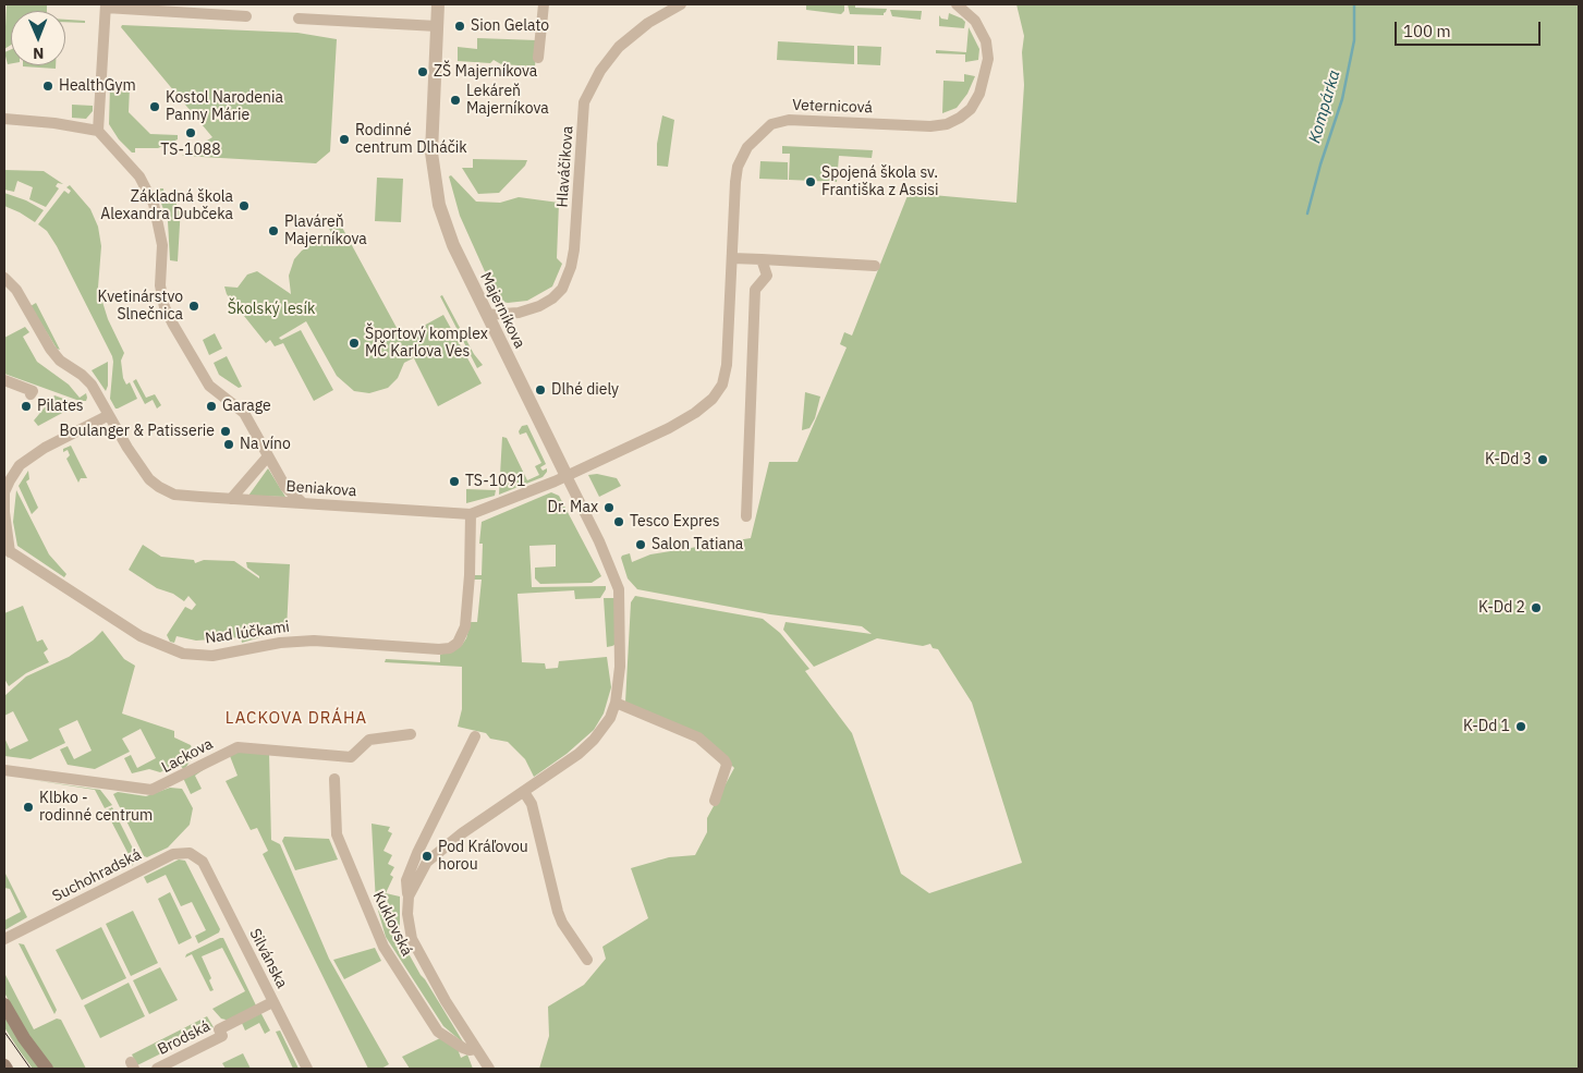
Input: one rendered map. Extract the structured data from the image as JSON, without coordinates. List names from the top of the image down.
{
  "streets": {
    "street": [
      "Veternicová",
      "Hlaváčikova",
      "Majerníkova",
      "Beniakova",
      "Nad lúčkami",
      "Lackova",
      "Suchohradská",
      "Kuklovská",
      "Silvánska",
      "Brodská"
    ]
  },
  "crossings": [
    ["Veternicová", "Majerníkova"],
    ["Veternicová", "Beniakova"],
    ["Hlaváčikova", "Majerníkova"],
    ["Majerníkova", "Beniakova"],
    ["Majerníkova", "Kuklovská"],
    ["Beniakova", "Nad lúčkami"],
    ["Suchohradská", "Silvánska"],
    ["Silvánska", "Brodská"]
  ],
  "districts": ["LACKOVA DRÁHA"],
  "water": ["Kompárka"],
  "parks": ["Školský lesík"],
  "places": [
    "Sion Gelato",
    "ZŠ Majerníkova",
    "HealthGym",
    "Lekáreň Majerníkova",
    "Kostol Narodenia Panny Márie",
    "TS-1088",
    "Rodinné centrum Dlháčik",
    "Spojená škola sv. Františka z Assisi",
    "Základná škola Alexandra Dubčeka",
    "Plaváreň Majerníkova",
    "Kvetinárstvo Slnečnica",
    "Športový komplex MČ Karlova Ves",
    "Dlhé diely",
    "Pilates",
    "Garage",
    "Boulanger & Patisserie",
    "Na víno",
    "K-Dd 3",
    "TS-1091",
    "Dr. Max",
    "Tesco Expres",
    "Salon Tatiana",
    "K-Dd 2",
    "K-Dd 1",
    "Klbko - rodinné centrum",
    "Pod Kráľovou horou"
  ],
  "scale_bar": "100 m",
  "north": "bottom"
}
